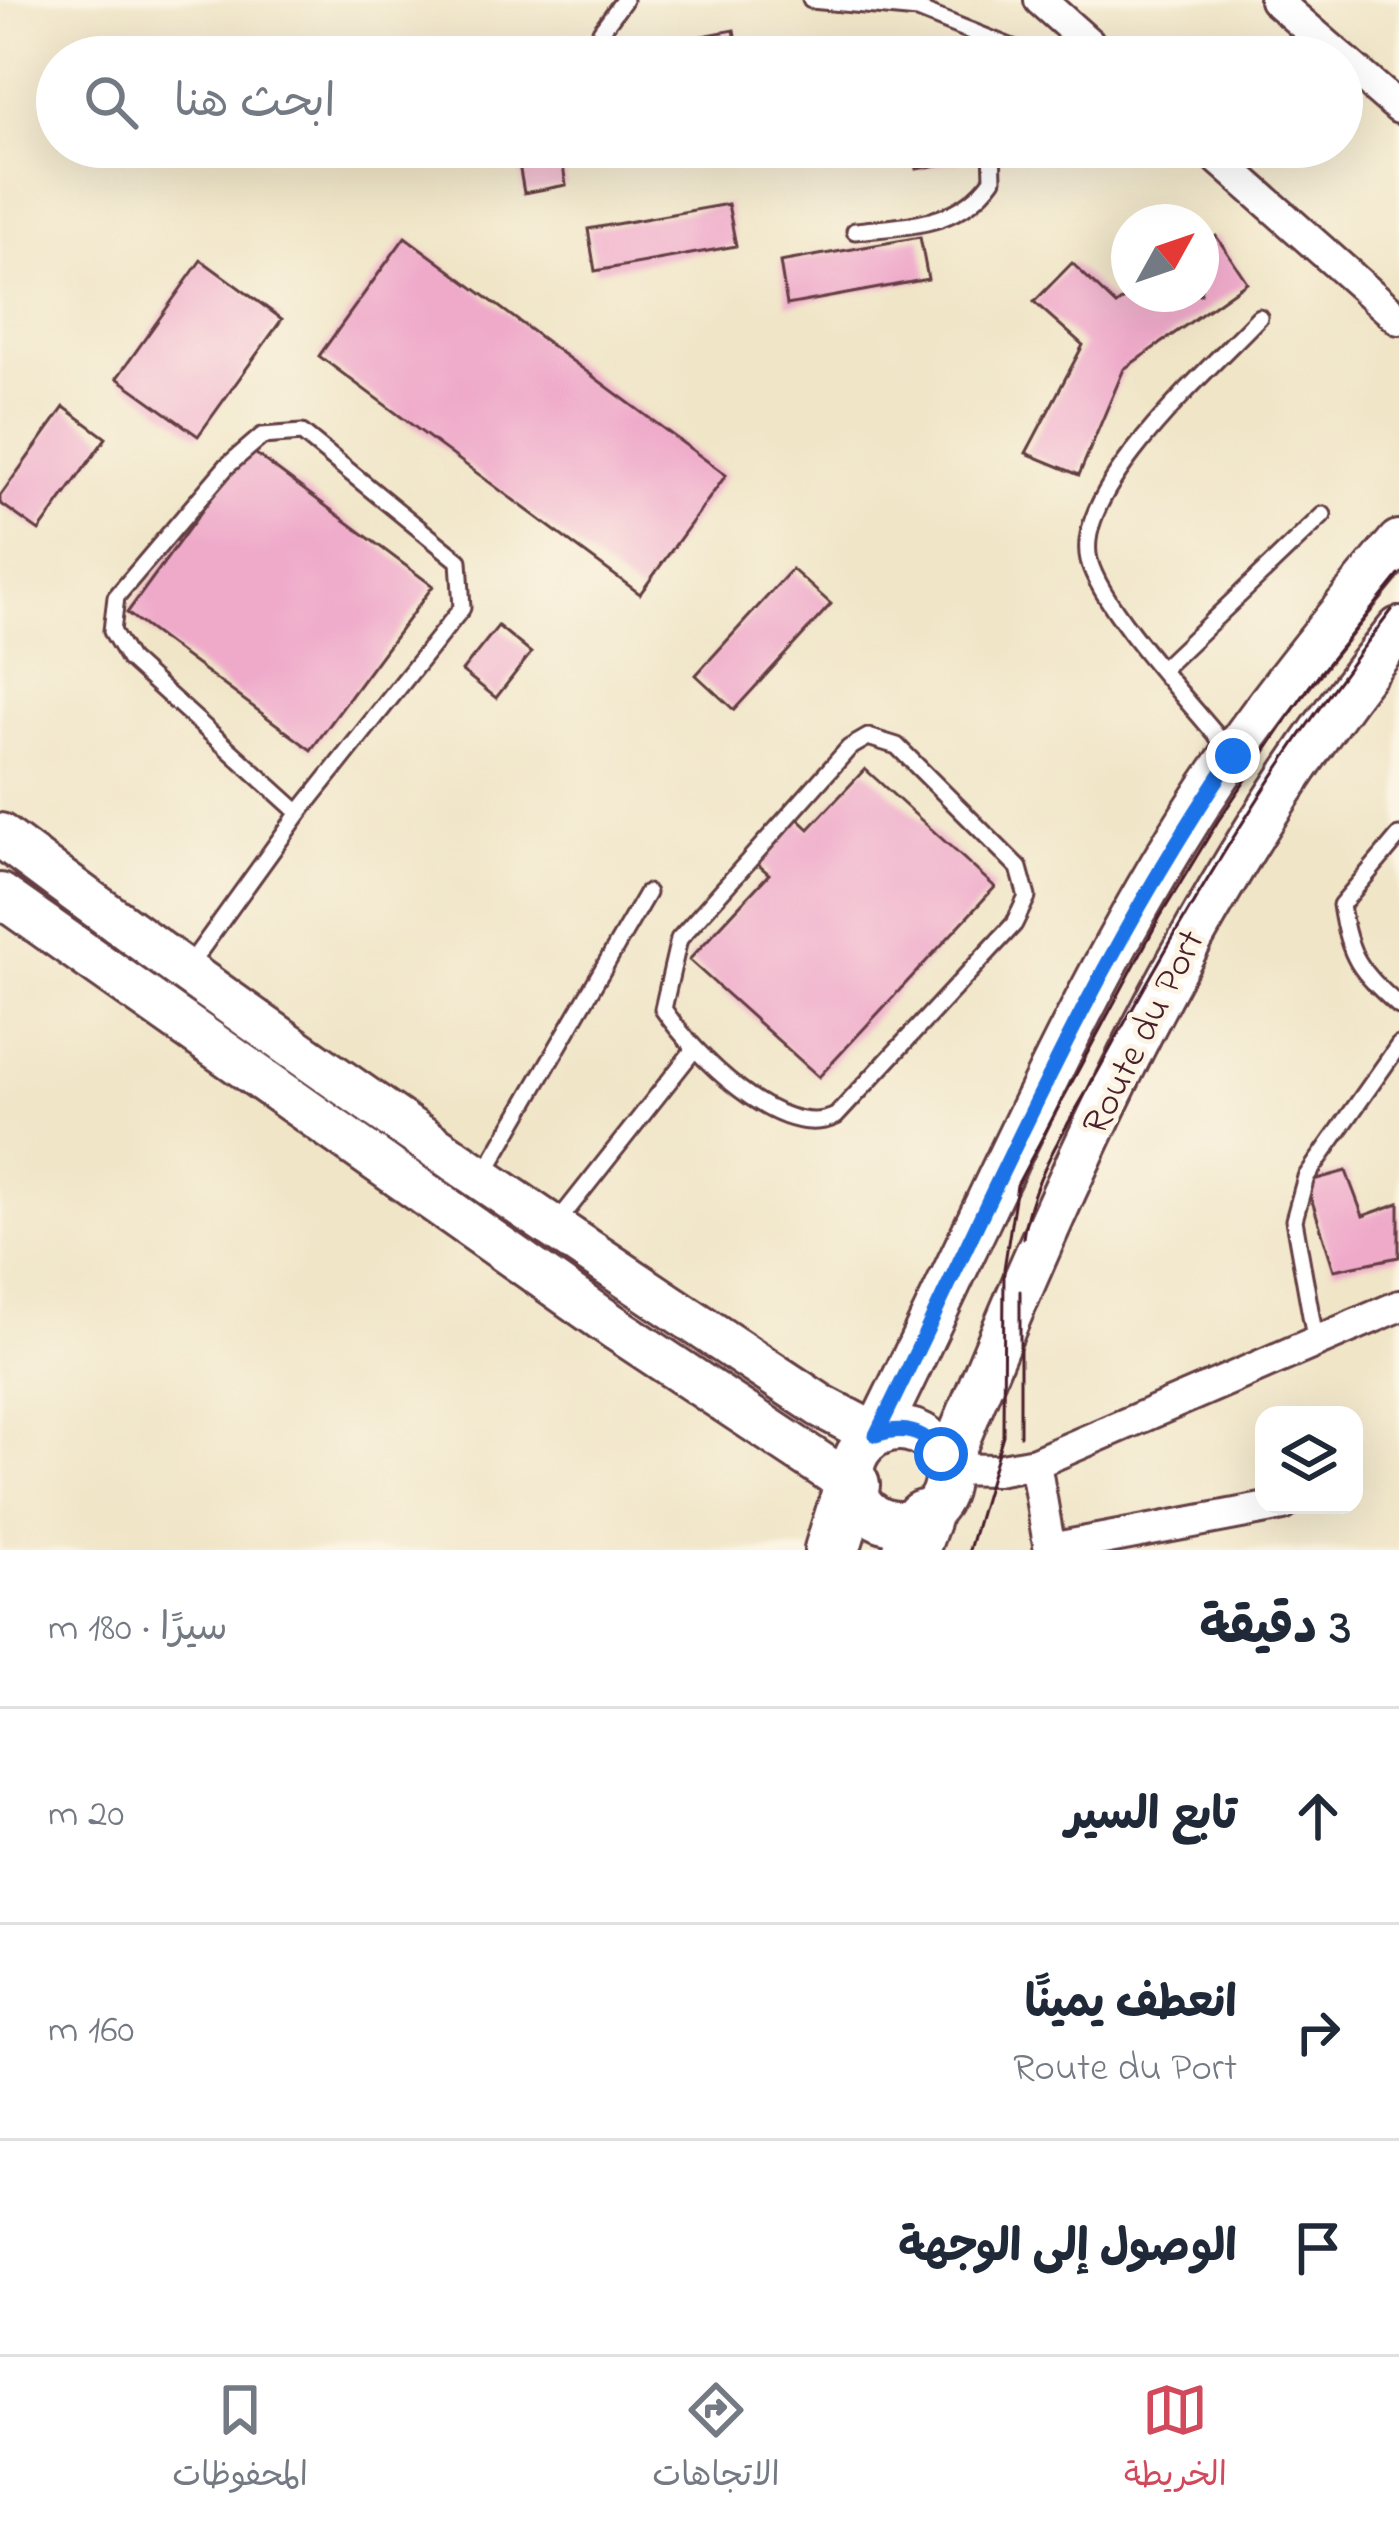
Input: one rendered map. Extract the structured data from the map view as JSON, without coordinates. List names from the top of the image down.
{
  "streets": {
    "main road": ["Route du Port"]
  },
  "north": "top right",
  "page": {
    "search": "ابحث هنا",
    "heading": ["3 دقيقة", "سيرًا · 180 m"],
    "list": [
      ["تابع السير", "20 m"],
      ["انعطف يمينًا", "Route du Port", "160 m"],
      "الوصول إلى الوجهة"
    ],
    "nav": ["الخريطة", "الاتجاهات", "المحفوظات"]
  }
}
